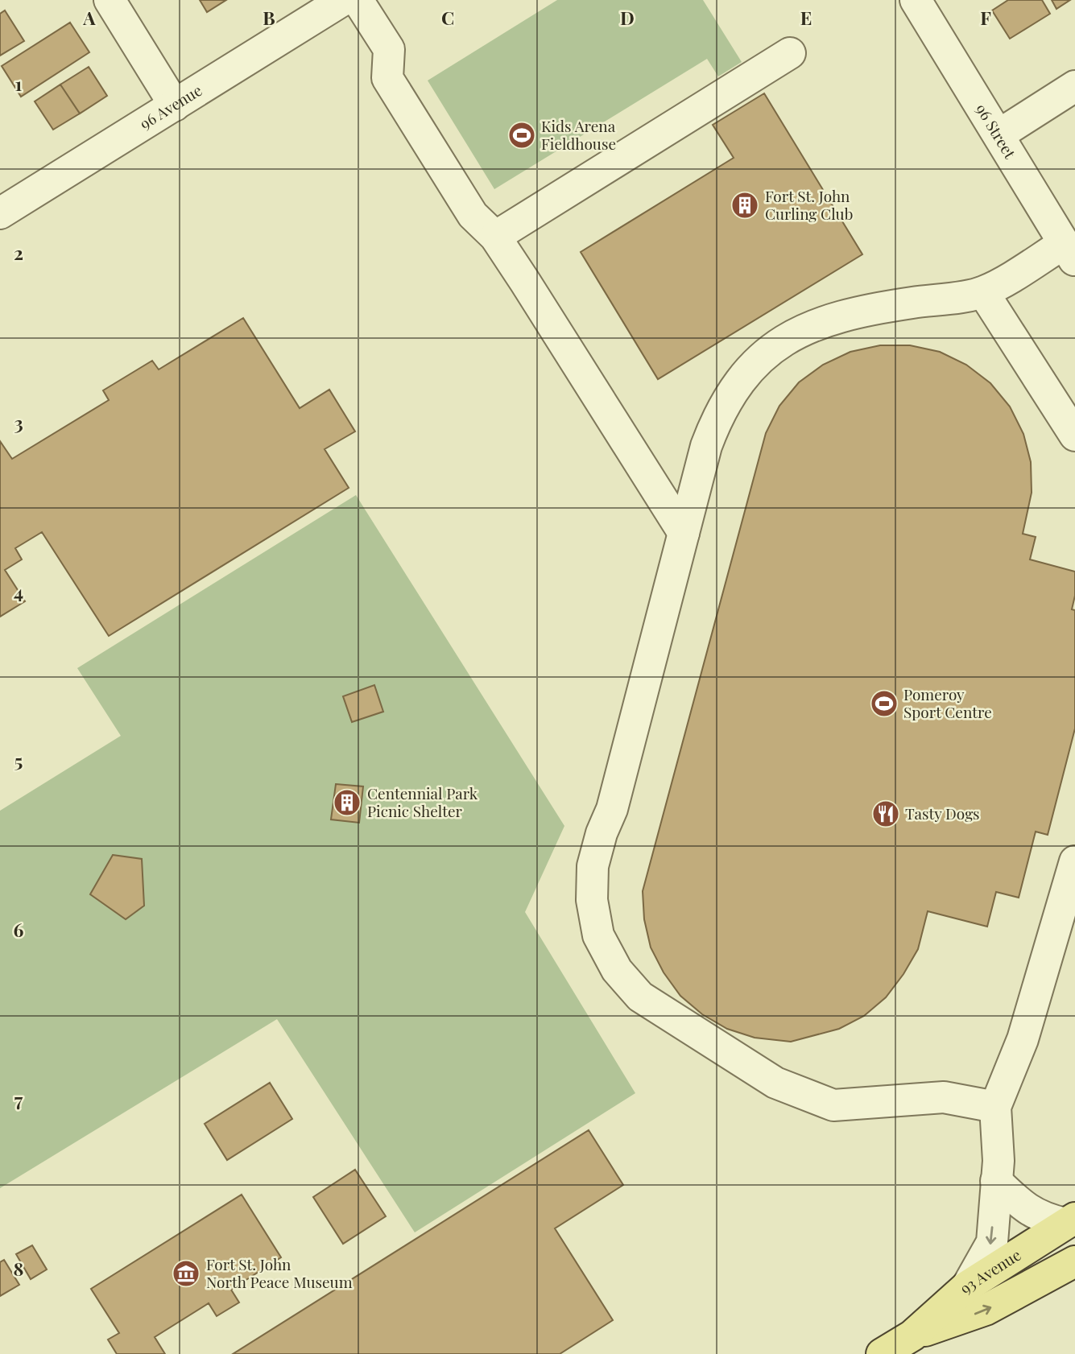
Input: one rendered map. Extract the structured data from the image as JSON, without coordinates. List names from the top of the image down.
{
  "streets": {
    "main road": ["93 Avenue"],
    "street": ["96 Avenue", "96 Street"]
  },
  "places": {
    "sports": ["Kids Arena Fieldhouse", "Pomeroy Sport Centre"],
    "building": ["Fort St. John Curling Club", "Centennial Park Picnic Shelter"],
    "restaurant": ["Tasty Dogs"],
    "museum": ["Fort St. John North Peace Museum"]
  },
  "grid": {
    "columns": [
      "A",
      "B",
      "C",
      "D",
      "E",
      "F"
    ],
    "rows": [
      "1",
      "2",
      "3",
      "4",
      "5",
      "6",
      "7",
      "8"
    ]
  }
}
